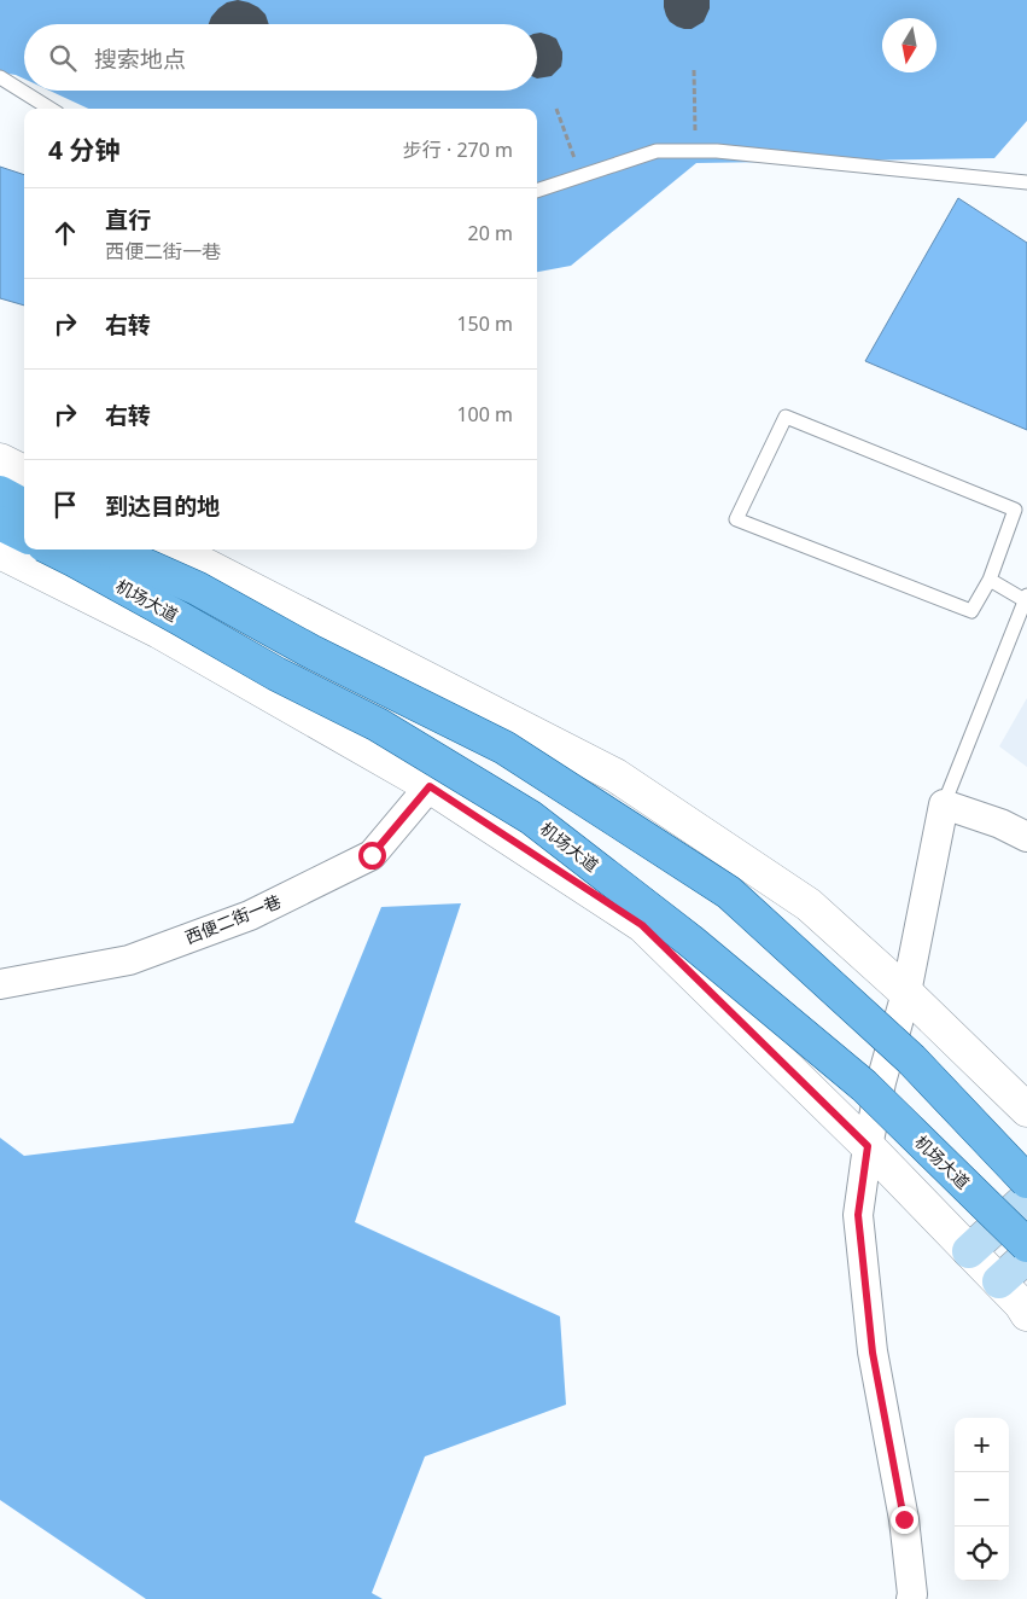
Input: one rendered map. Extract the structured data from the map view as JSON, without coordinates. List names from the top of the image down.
{
  "streets": {
    "main road": ["机场大道"],
    "street": ["西便二街一巷"]
  },
  "north": "bottom",
  "page": {
    "search": "搜索地点",
    "heading": ["4 分钟", "步行 · 270 m"],
    "list": [
      ["直行", "西便二街一巷", "20 m"],
      ["右转", "150 m"],
      ["右转", "100 m"],
      "到达目的地"
    ],
    "map_buttons": ["+", "−"]
  }
}
